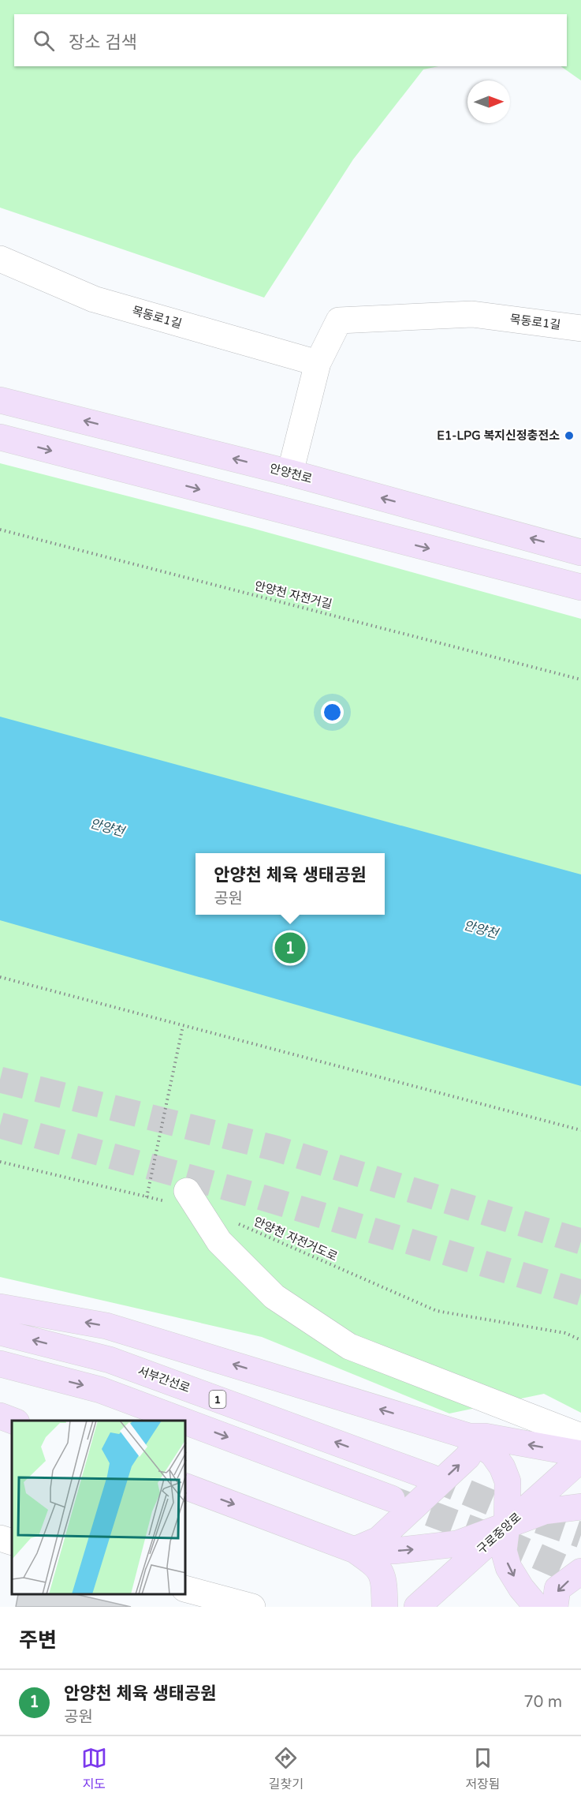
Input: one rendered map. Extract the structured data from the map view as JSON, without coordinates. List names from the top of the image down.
{
  "streets": {
    "main road": [
      "안양천로",
      "서부간선로",
      "1",
      "구로중앙로"
    ],
    "street": ["목동로1길"],
    "path": ["안양천 자전거길", "안양천 자전거도로"]
  },
  "crossings": [
    ["목동로1길", "안양천로"]
  ],
  "water": ["안양천"],
  "places": ["E1-LPG 복지신정충전소"],
  "north": "right",
  "page": {
    "search": "장소 검색",
    "popup": ["안양천 체육 생태공원", "공원"],
    "pins": "1",
    "heading": "주변",
    "list": [
      {
        "mark": "1",
        "name": "안양천 체육 생태공원",
        "note": "공원",
        "value": "70 m"
      }
    ],
    "nav": ["지도", "길찾기", "저장됨"]
  }
}
